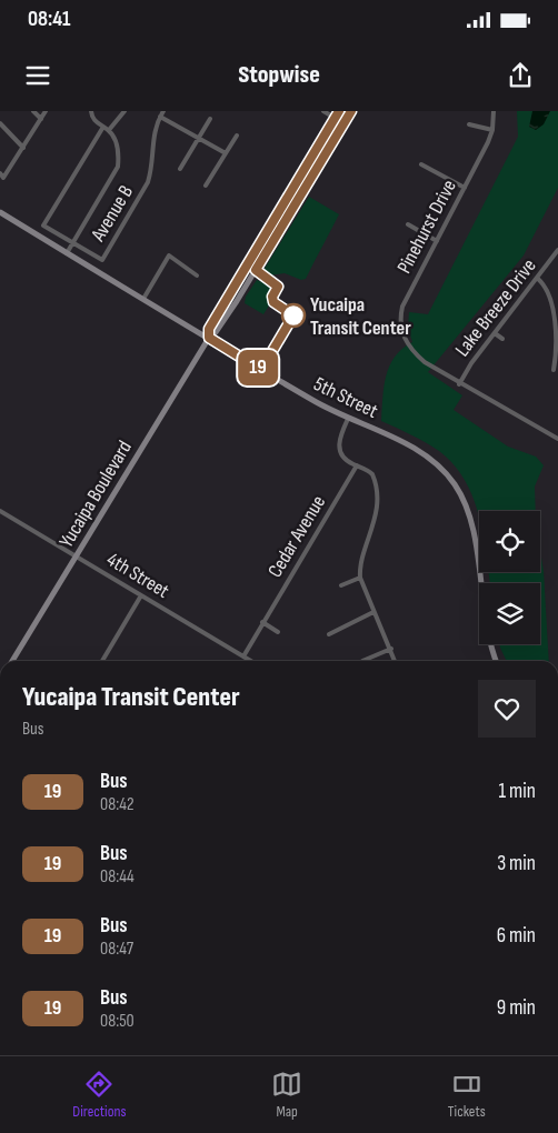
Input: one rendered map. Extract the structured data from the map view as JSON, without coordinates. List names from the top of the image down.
{
  "streets": {
    "main road": ["5th Street", "Yucaipa Boulevard"],
    "street": [
      "Avenue B",
      "Pinehurst Drive",
      "Lake Breeze Drive",
      "Cedar Avenue",
      "4th Street"
    ]
  },
  "crossings": [
    ["Pinehurst Drive", "Lake Breeze Drive"],
    ["5th Street", "Yucaipa Boulevard"],
    ["Yucaipa Boulevard", "4th Street"],
    ["Cedar Avenue", "4th Street"]
  ],
  "places": ["Yucaipa Transit Center"],
  "lines": ["bus line 19"],
  "page": {
    "status": "08:41",
    "header": "Stopwise",
    "on_map": "19",
    "heading": ["Yucaipa Transit Center", "Bus"],
    "list": [
      {
        "mark": "19",
        "name": "Bus",
        "note": "08:42",
        "value": "1 min"
      },
      {
        "mark": "19",
        "name": "Bus",
        "note": "08:44",
        "value": "3 min"
      },
      {
        "mark": "19",
        "name": "Bus",
        "note": "08:47",
        "value": "6 min"
      },
      {
        "mark": "19",
        "name": "Bus",
        "note": "08:50",
        "value": "9 min"
      }
    ],
    "tabs": ["Directions", "Map", "Tickets"]
  }
}
